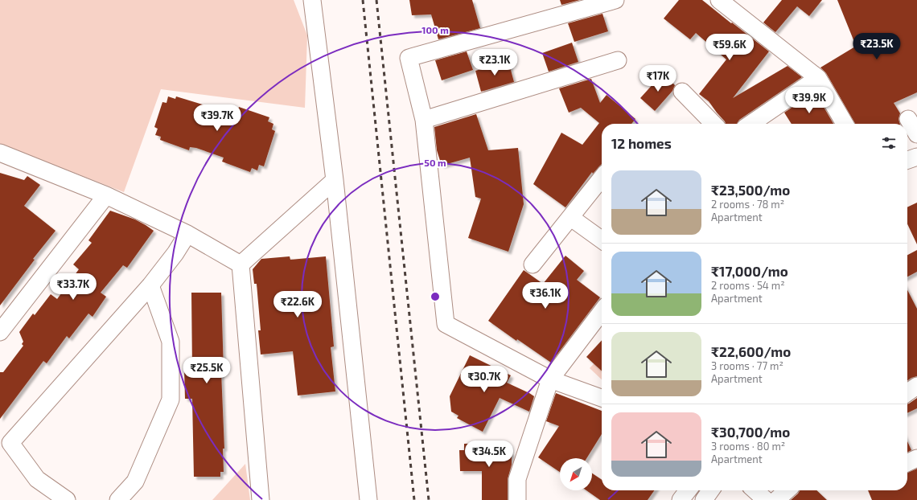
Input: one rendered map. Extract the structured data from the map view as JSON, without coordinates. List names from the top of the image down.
{
  "north": "bottom left",
  "page": {
    "price": [
      "₹23.5K",
      "₹59.6K",
      "₹23.1K",
      "₹17K",
      "₹39.9K",
      "₹39.7K",
      "₹33.7K",
      "₹36.1K",
      "₹22.6K",
      "₹25.5K",
      "₹30.7K",
      "₹34.5K"
    ],
    "heading": "12 homes",
    "list": [
      {
        "name": "₹23,500/mo",
        "note": "2 rooms · 78 m² · Apartment"
      },
      {
        "name": "₹17,000/mo",
        "note": "2 rooms · 54 m² · Apartment"
      },
      {
        "name": "₹22,600/mo",
        "note": "3 rooms · 77 m² · Apartment"
      },
      {
        "name": "₹30,700/mo",
        "note": "3 rooms · 80 m² · Apartment"
      }
    ]
  },
  "rings": ["100 m", "50 m"]
}
